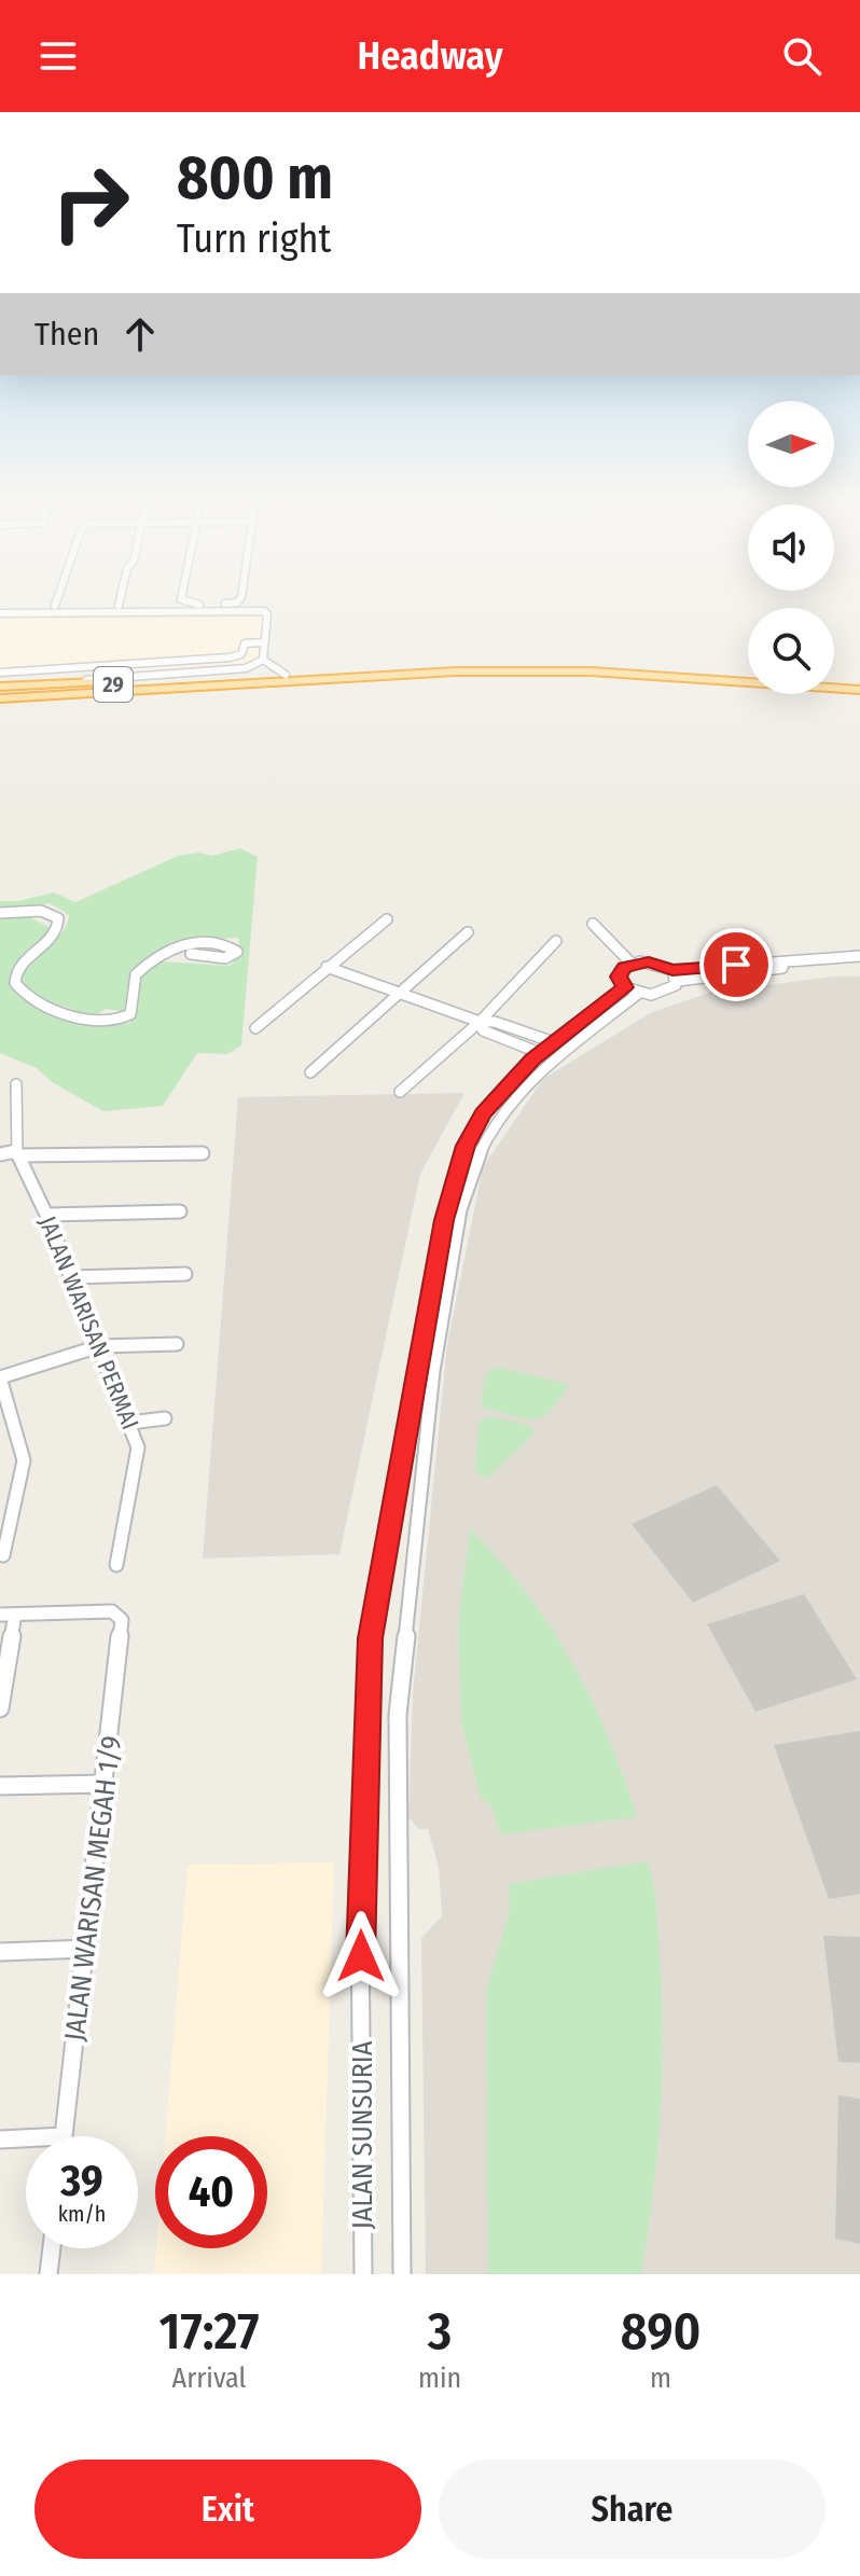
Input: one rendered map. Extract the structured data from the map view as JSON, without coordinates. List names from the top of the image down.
{
  "streets": {
    "highway": ["29"],
    "street": ["JALAN WARISAN PERMAI", "JALAN WARISAN MEGAH 1/9", "JALAN SUNSURIA"]
  },
  "north": "right",
  "page": {
    "header": "Headway",
    "turn": ["800 m", "Turn right"],
    "then": "Then",
    "speed": "39 km/h",
    "limit": "40",
    "eta": [
      "17:27",
      "Arrival",
      "3",
      "min",
      "890",
      "m"
    ],
    "buttons": ["Exit", "Share"]
  }
}
